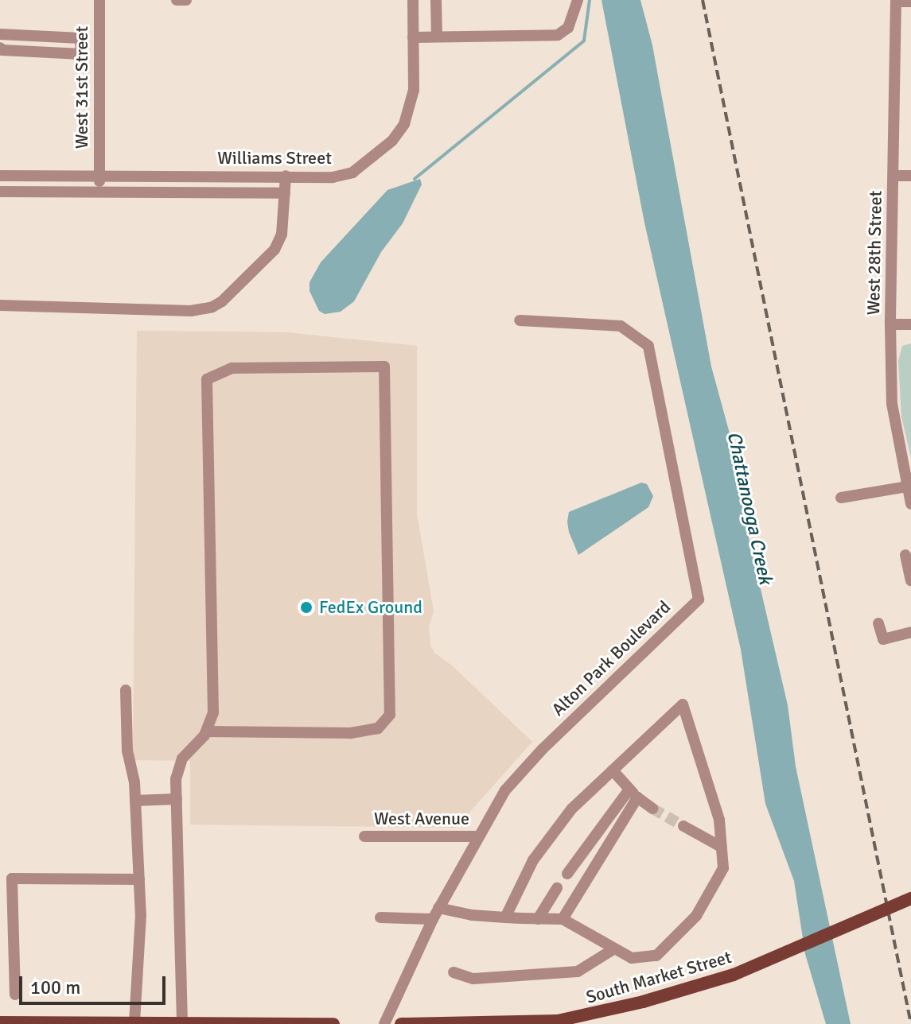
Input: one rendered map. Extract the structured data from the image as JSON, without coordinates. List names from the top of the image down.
{
  "streets": {
    "main road": ["South Market Street"],
    "street": [
      "West 31st Street",
      "Williams Street",
      "West 28th Street",
      "Alton Park Boulevard",
      "West Avenue"
    ]
  },
  "crossings": [
    ["West 31st Street", "Williams Street"],
    ["Alton Park Boulevard", "West Avenue"]
  ],
  "water": ["Chattanooga Creek"],
  "places": ["FedEx Ground"],
  "scale_bar": "100 m"
}
